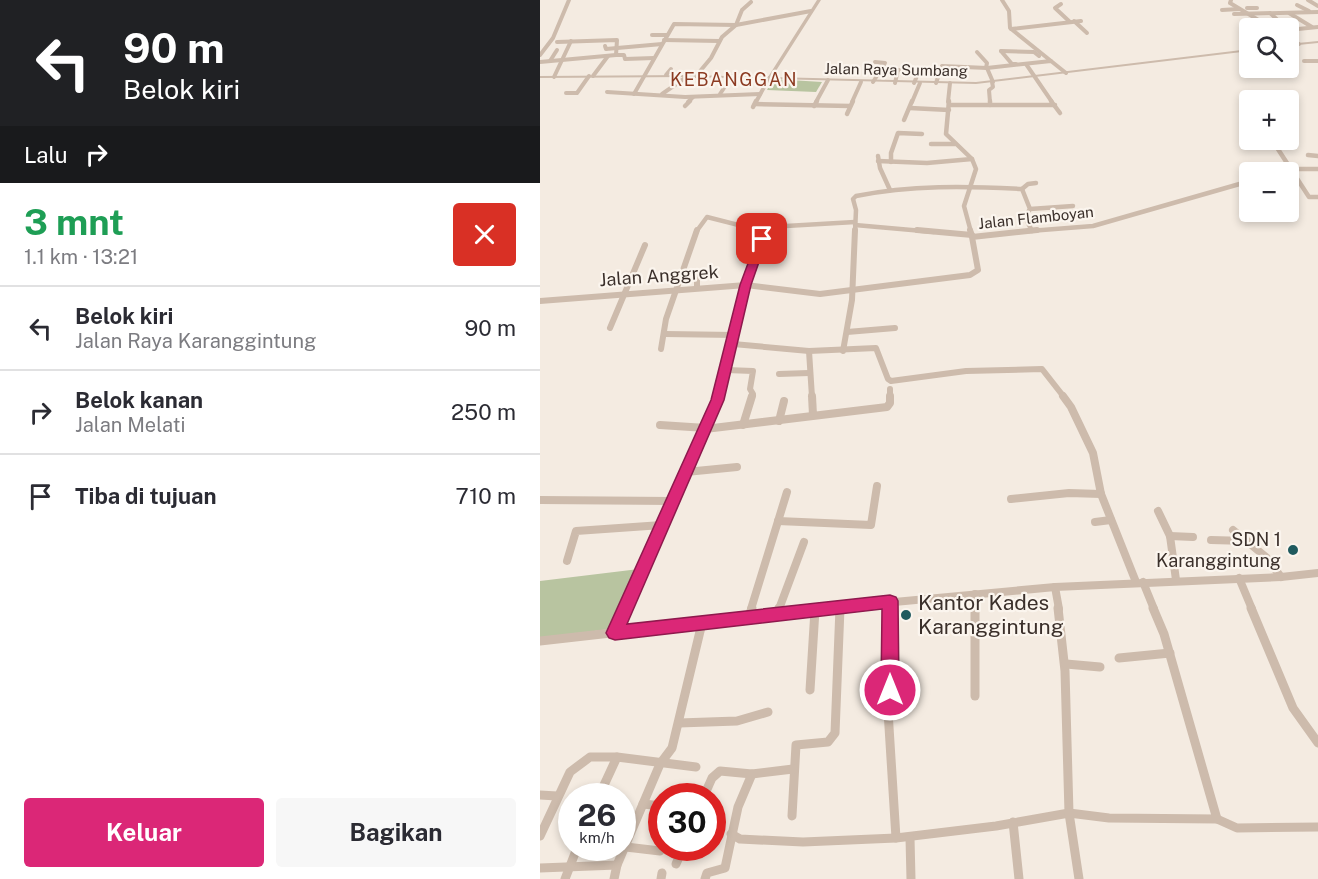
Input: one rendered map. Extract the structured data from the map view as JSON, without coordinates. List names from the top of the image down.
{
  "streets": {
    "street": ["Jalan Raya Sumbang", "Jalan Flamboyan", "Jalan Anggrek"]
  },
  "crossings": [
    ["Jalan Flamboyan", "Jalan Anggrek"]
  ],
  "districts": ["KEBANGGAN"],
  "places": ["SDN 1 Karanggintung", "Kantor Kades Karanggintung"],
  "page": {
    "turn": ["90 m", "Belok kiri"],
    "map_buttons": ["+", "−"],
    "then": "Lalu",
    "heading": ["3 mnt", "1.1 km · 13:21"],
    "list": [
      {
        "name": "Belok kiri",
        "note": "Jalan Raya Karanggintung",
        "value": "90 m"
      },
      {
        "name": "Belok kanan",
        "note": "Jalan Melati",
        "value": "250 m"
      },
      {
        "name": "Tiba di tujuan",
        "value": "710 m"
      }
    ],
    "speed": "26 km/h",
    "limit": "30",
    "buttons": ["Keluar", "Bagikan"]
  }
}
